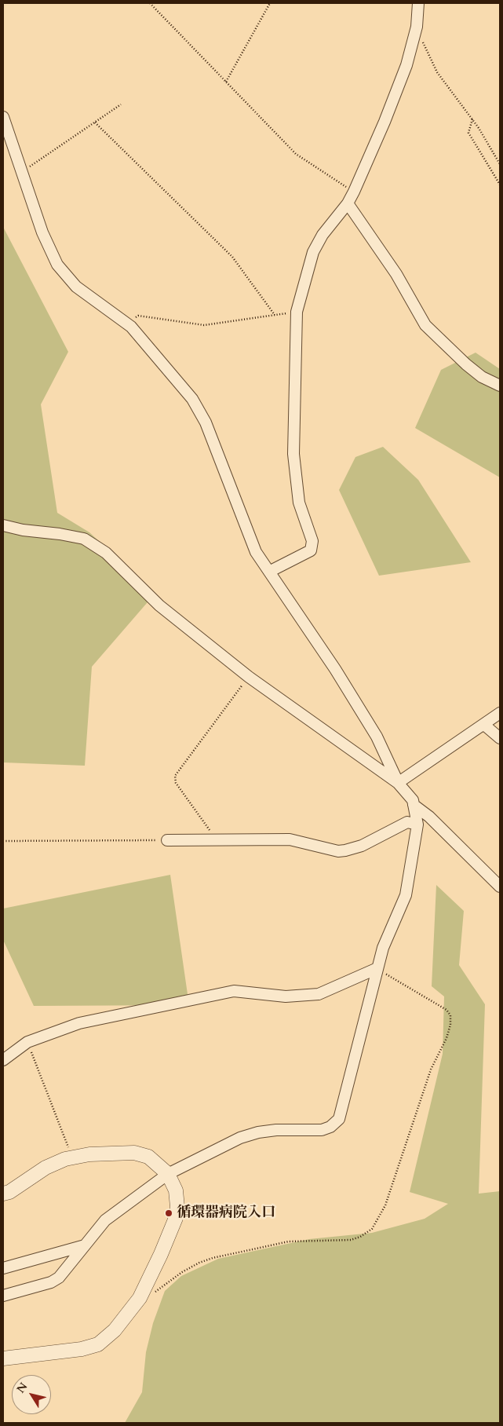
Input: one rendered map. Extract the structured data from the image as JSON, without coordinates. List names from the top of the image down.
{
  "places": ["循環器病院入口"],
  "north": "top left"
}
